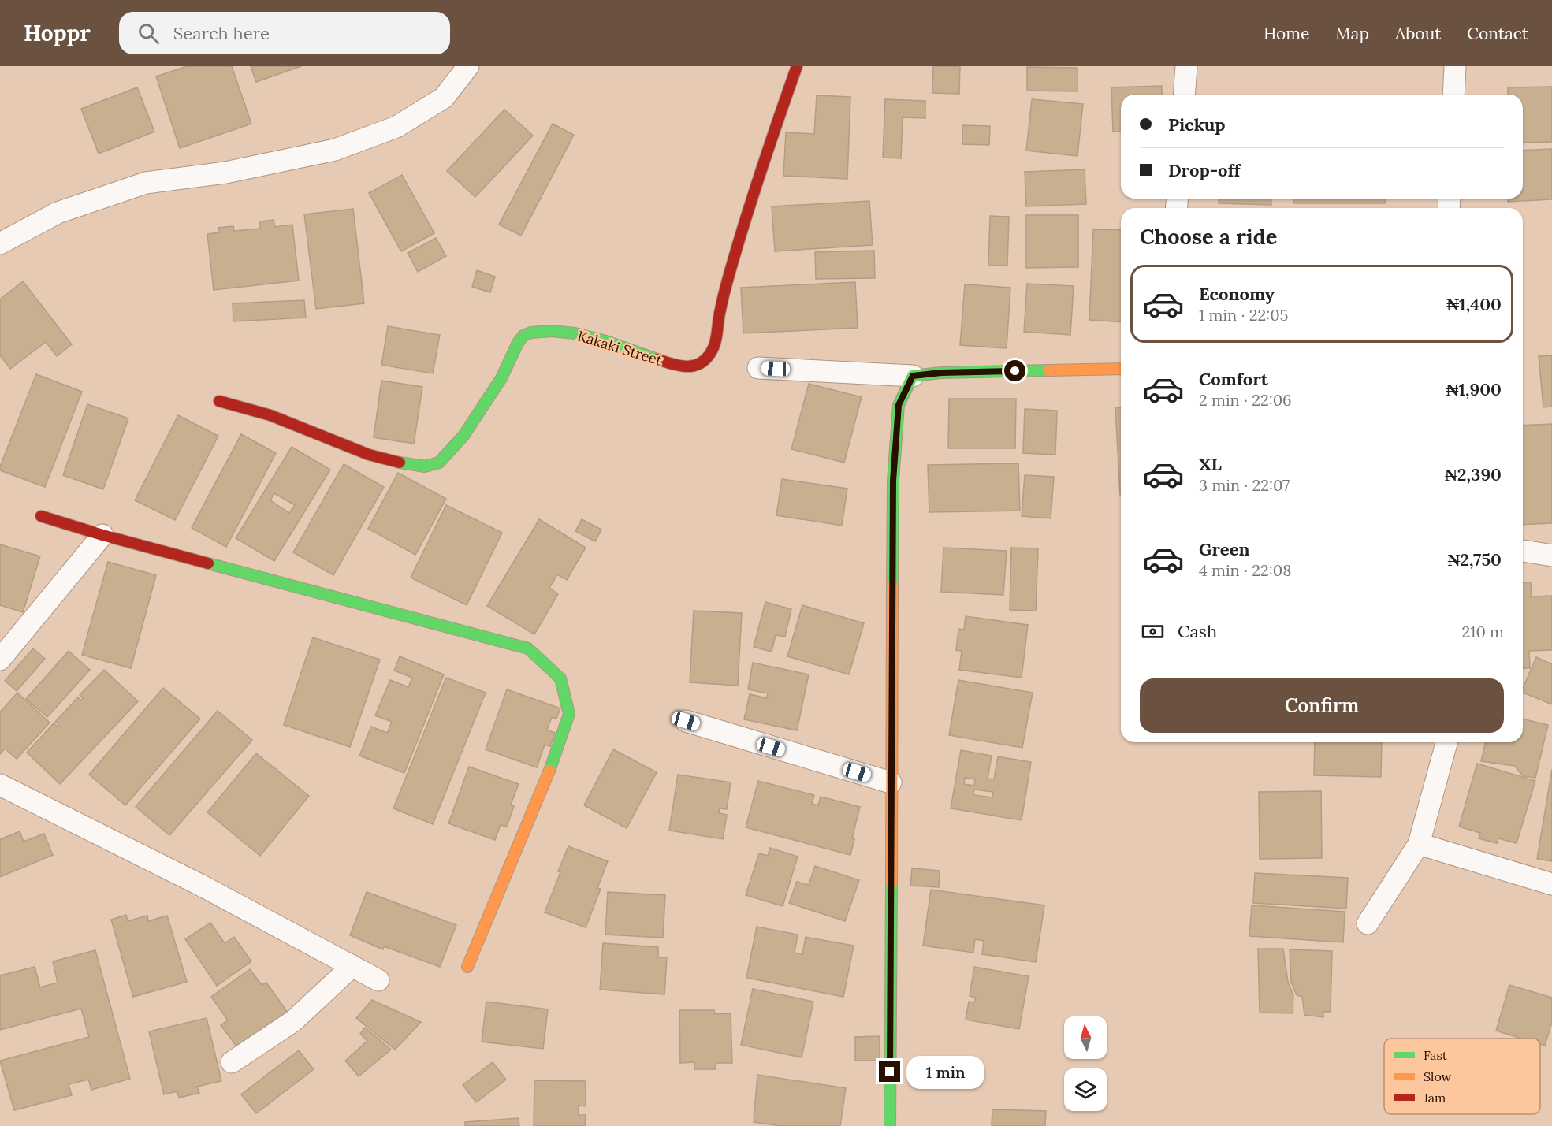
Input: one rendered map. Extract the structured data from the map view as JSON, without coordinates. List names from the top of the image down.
{
  "streets": {
    "street": ["Kakaki Street"]
  },
  "legend": ["Fast", "Slow", "Jam"],
  "north": "top",
  "page": {
    "header": "Hoppr",
    "search": "Search here",
    "nav": [
      "Home",
      "Map",
      "About",
      "Contact"
    ],
    "banner": ["Pickup", "Drop-off"],
    "heading": "Choose a ride",
    "list": [
      {
        "name": "Economy",
        "note": "1 min · 22:05",
        "value": "₦1,400"
      },
      {
        "name": "Comfort",
        "note": "2 min · 22:06",
        "value": "₦1,900"
      },
      {
        "name": "XL",
        "note": "3 min · 22:07",
        "value": "₦2,390"
      },
      {
        "name": "Green",
        "note": "4 min · 22:08",
        "value": "₦2,750"
      }
    ],
    "pay": ["Cash", "210 m"],
    "buttons": "Confirm",
    "bubble": "1 min"
  }
}
